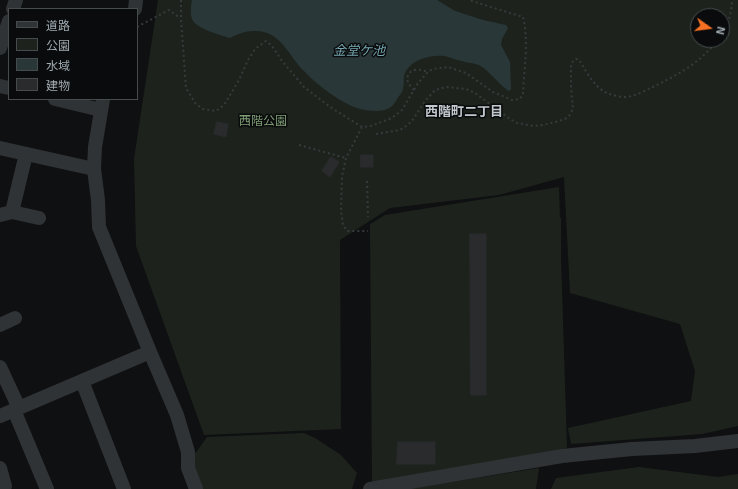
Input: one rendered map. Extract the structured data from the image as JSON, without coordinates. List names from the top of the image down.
{
  "districts": ["西階町二丁目"],
  "water": ["金堂ケ池"],
  "parks": ["西階公園"],
  "legend": [
    "道路",
    "公園",
    "水域",
    "建物"
  ],
  "north": "right"
}
